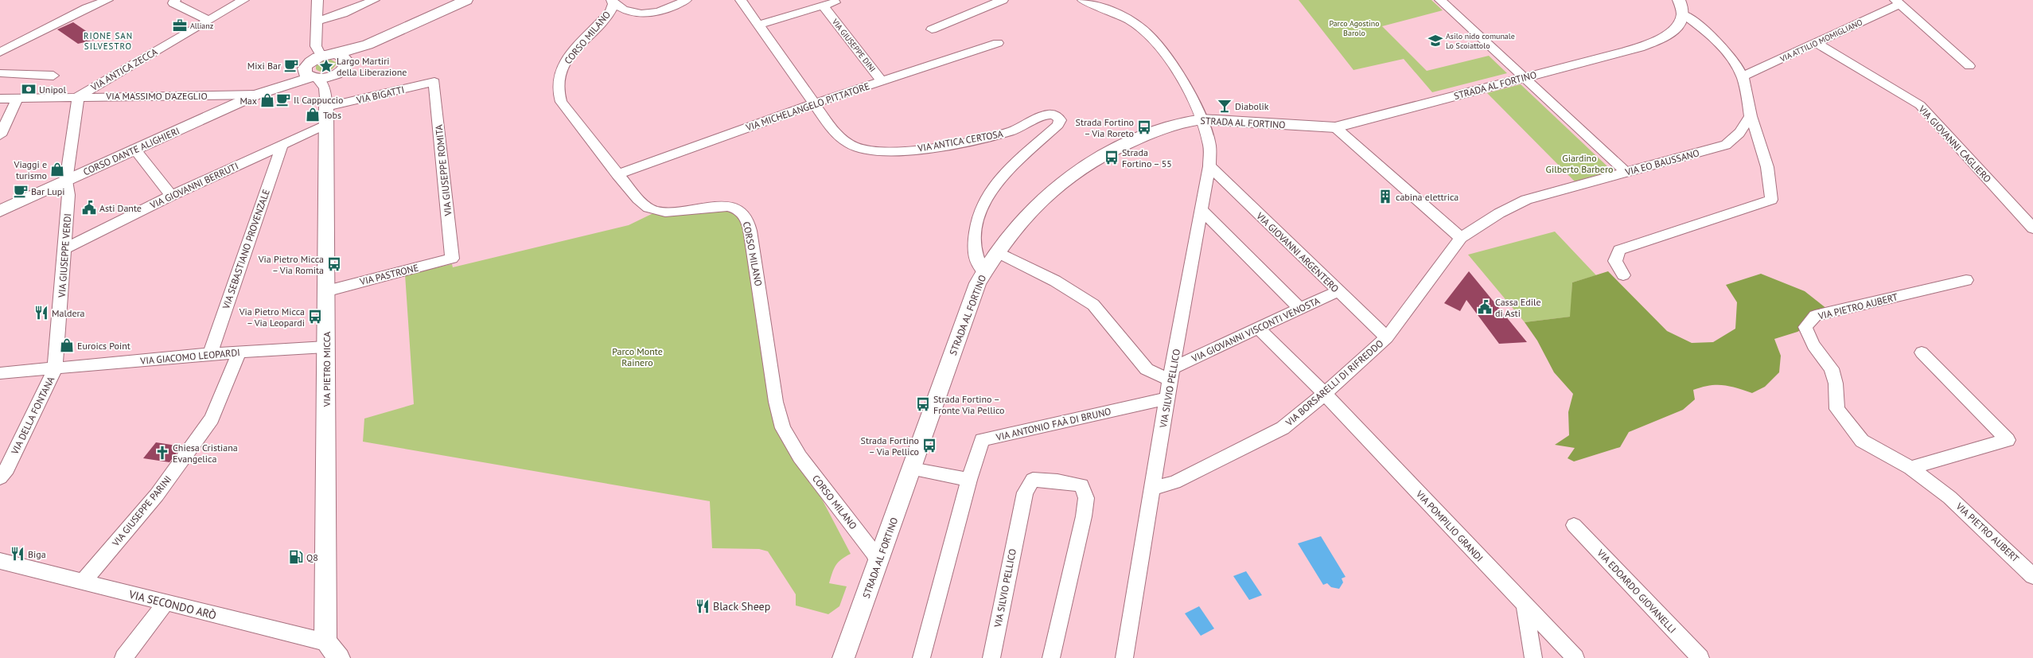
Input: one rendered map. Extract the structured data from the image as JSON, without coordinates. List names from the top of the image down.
{
  "streets": {
    "street": [
      "CORSO MILANO",
      "VIA ATTILIO MOMIGLIANO",
      "VIA GIUSEPPE DINI",
      "VIA ANTICA ZECCA",
      "STRADA AL FORTINO",
      "VIA BIGATTI",
      "VIA MASSIMO D'AZEGLIO",
      "VIA MICHELANGELO PITTATORE",
      "VIA ANTICA CERTOSA",
      "VIA GIOVANNI CAGLIERO",
      "CORSO DANTE ALIGHIERI",
      "VIA EO BAUSSANO",
      "VIA GIUSEPPE ROMITA",
      "VIA GIOVANNI BERRUTI",
      "VIA SEBASTIANO PROVENZALE",
      "VIA GIOVANNI ARGENTERO",
      "VIA GIUSEPPE VERDI",
      "VIA PASTRONE",
      "VIA PIETRO AUBERT",
      "VIA GIOVANNI VISCONTI VENOSTA",
      "VIA GIACOMO LEOPARDI",
      "VIA PIETRO MICCA",
      "VIA BORSARELLI DI RIFREDDO",
      "VIA SILVIO PELLICO",
      "VIA DELLA FONTANA",
      "VIA ANTONIO FAÀ DI BRUNO",
      "VIA GIUSEPPE PARINI",
      "VIA POMPILIO GRANDI",
      "VIA EDOARDO GIOVANELLI",
      "VIA SECONDO ARÒ"
    ]
  },
  "crossings": [
    ["CORSO MILANO", "STRADA AL FORTINO"],
    ["CORSO MILANO", "VIA MICHELANGELO PITTATORE"],
    ["VIA ATTILIO MOMIGLIANO", "VIA GIOVANNI CAGLIERO"],
    ["VIA GIUSEPPE DINI", "VIA MICHELANGELO PITTATORE"],
    ["VIA GIUSEPPE DINI", "VIA ANTICA CERTOSA"],
    ["VIA ANTICA ZECCA", "VIA MASSIMO D'AZEGLIO"],
    ["STRADA AL FORTINO", "VIA ANTICA CERTOSA"],
    ["STRADA AL FORTINO", "VIA SILVIO PELLICO"],
    ["VIA BIGATTI", "VIA GIUSEPPE ROMITA"],
    ["VIA BIGATTI", "VIA PIETRO MICCA"],
    ["VIA MASSIMO D'AZEGLIO", "CORSO DANTE ALIGHIERI"],
    ["VIA MICHELANGELO PITTATORE", "VIA ANTICA CERTOSA"],
    ["CORSO DANTE ALIGHIERI", "VIA GIUSEPPE VERDI"],
    ["CORSO DANTE ALIGHIERI", "VIA PIETRO MICCA"],
    ["VIA EO BAUSSANO", "VIA BORSARELLI DI RIFREDDO"],
    ["VIA GIUSEPPE ROMITA", "VIA PASTRONE"],
    ["VIA GIOVANNI BERRUTI", "VIA SEBASTIANO PROVENZALE"],
    ["VIA GIOVANNI BERRUTI", "VIA GIUSEPPE VERDI"],
    ["VIA GIOVANNI BERRUTI", "VIA PIETRO MICCA"],
    ["VIA SEBASTIANO PROVENZALE", "VIA GIACOMO LEOPARDI"],
    ["VIA GIOVANNI ARGENTERO", "VIA GIOVANNI VISCONTI VENOSTA"],
    ["VIA GIOVANNI ARGENTERO", "VIA BORSARELLI DI RIFREDDO"],
    ["VIA GIOVANNI ARGENTERO", "VIA SILVIO PELLICO"],
    ["VIA GIUSEPPE VERDI", "VIA GIACOMO LEOPARDI"],
    ["VIA GIUSEPPE VERDI", "VIA DELLA FONTANA"],
    ["VIA PASTRONE", "VIA PIETRO MICCA"],
    ["VIA GIOVANNI VISCONTI VENOSTA", "VIA SILVIO PELLICO"],
    ["VIA GIOVANNI VISCONTI VENOSTA", "VIA POMPILIO GRANDI"],
    ["VIA GIACOMO LEOPARDI", "VIA PIETRO MICCA"],
    ["VIA GIACOMO LEOPARDI", "VIA DELLA FONTANA"],
    ["VIA GIACOMO LEOPARDI", "VIA GIUSEPPE PARINI"],
    ["VIA PIETRO MICCA", "VIA SECONDO ARÒ"],
    ["VIA BORSARELLI DI RIFREDDO", "VIA SILVIO PELLICO"],
    ["VIA BORSARELLI DI RIFREDDO", "VIA POMPILIO GRANDI"],
    ["VIA SILVIO PELLICO", "VIA ANTONIO FAÀ DI BRUNO"],
    ["VIA GIUSEPPE PARINI", "VIA SECONDO ARÒ"]
  ],
  "districts": ["RIONE SAN SILVESTRO"],
  "parks": ["Parco Agostino Barolo", "Giardino Gilberto Barbero", "Parco Monte Rainero"],
  "places": {
    "office": ["Allianz"],
    "school or university": ["Asilo nido comunale Lo Scoiattolo"],
    "cafe": ["Mixi Bar", "Il Cappuccio", "Bar Lupi"],
    "place": ["Largo Martiri della Liberazione"],
    "bank": ["Unipol"],
    "shop": [
      "Max",
      "Tobs",
      "Viaggi e turismo",
      "Euroics Point"
    ],
    "bar": ["Diabolik"],
    "bus stop": [
      "Strada Fortino – Via Roreto",
      "Strada Fortino – 55",
      "Via Pietro Micca – Via Romita",
      "Via Pietro Micca – Via Leopardi",
      "Strada Fortino – Fronte Via Pellico",
      "Strada Fortino – Via Pellico"
    ],
    "building": ["cabina elettrica"],
    "public building": ["Asti Dante", "Cassa Edile di Asti"],
    "restaurant": ["Maldera", "Biga", "Black Sheep"],
    "church": ["Chiesa Cristiana Evangelica"],
    "fuel station": ["Q8"]
  }
}
